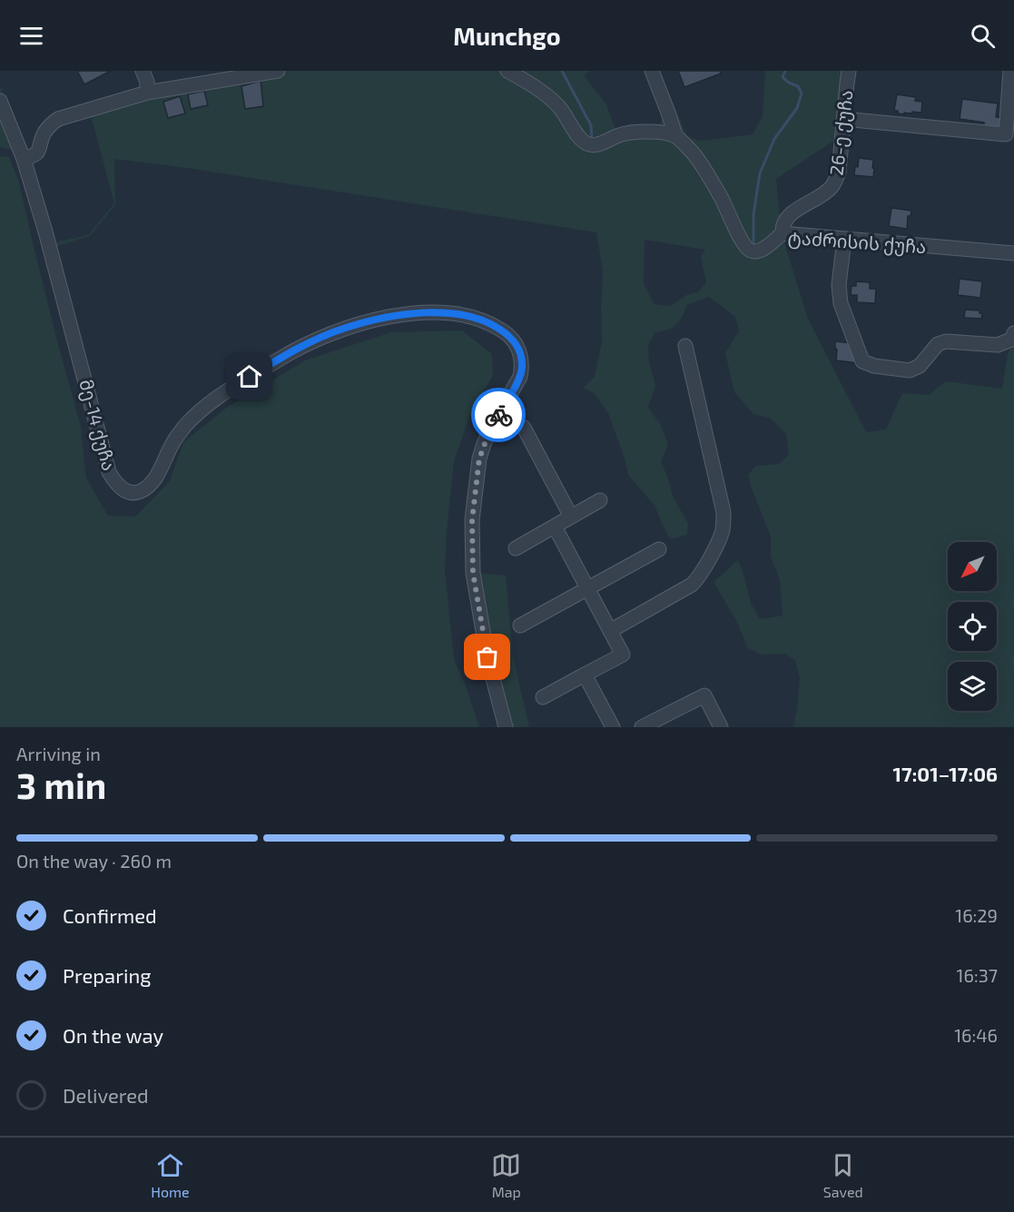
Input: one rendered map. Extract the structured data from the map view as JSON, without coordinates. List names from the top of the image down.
{
  "streets": {
    "street": ["26-ე ქუჩა", "ტაძრისის ქუჩა", "მე-14 ქუჩა"]
  },
  "crossings": [
    ["26-ე ქუჩა", "ტაძრისის ქუჩა"]
  ],
  "north": "bottom left",
  "page": {
    "header": "Munchgo",
    "heading": ["3 min", "Arriving in", "17:01–17:06"],
    "bar": "On the way · 260 m",
    "list": [
      ["Confirmed", "16:29"],
      ["Preparing", "16:37"],
      ["On the way", "16:46"],
      "Delivered"
    ],
    "tabs": ["Home", "Map", "Saved"]
  }
}
